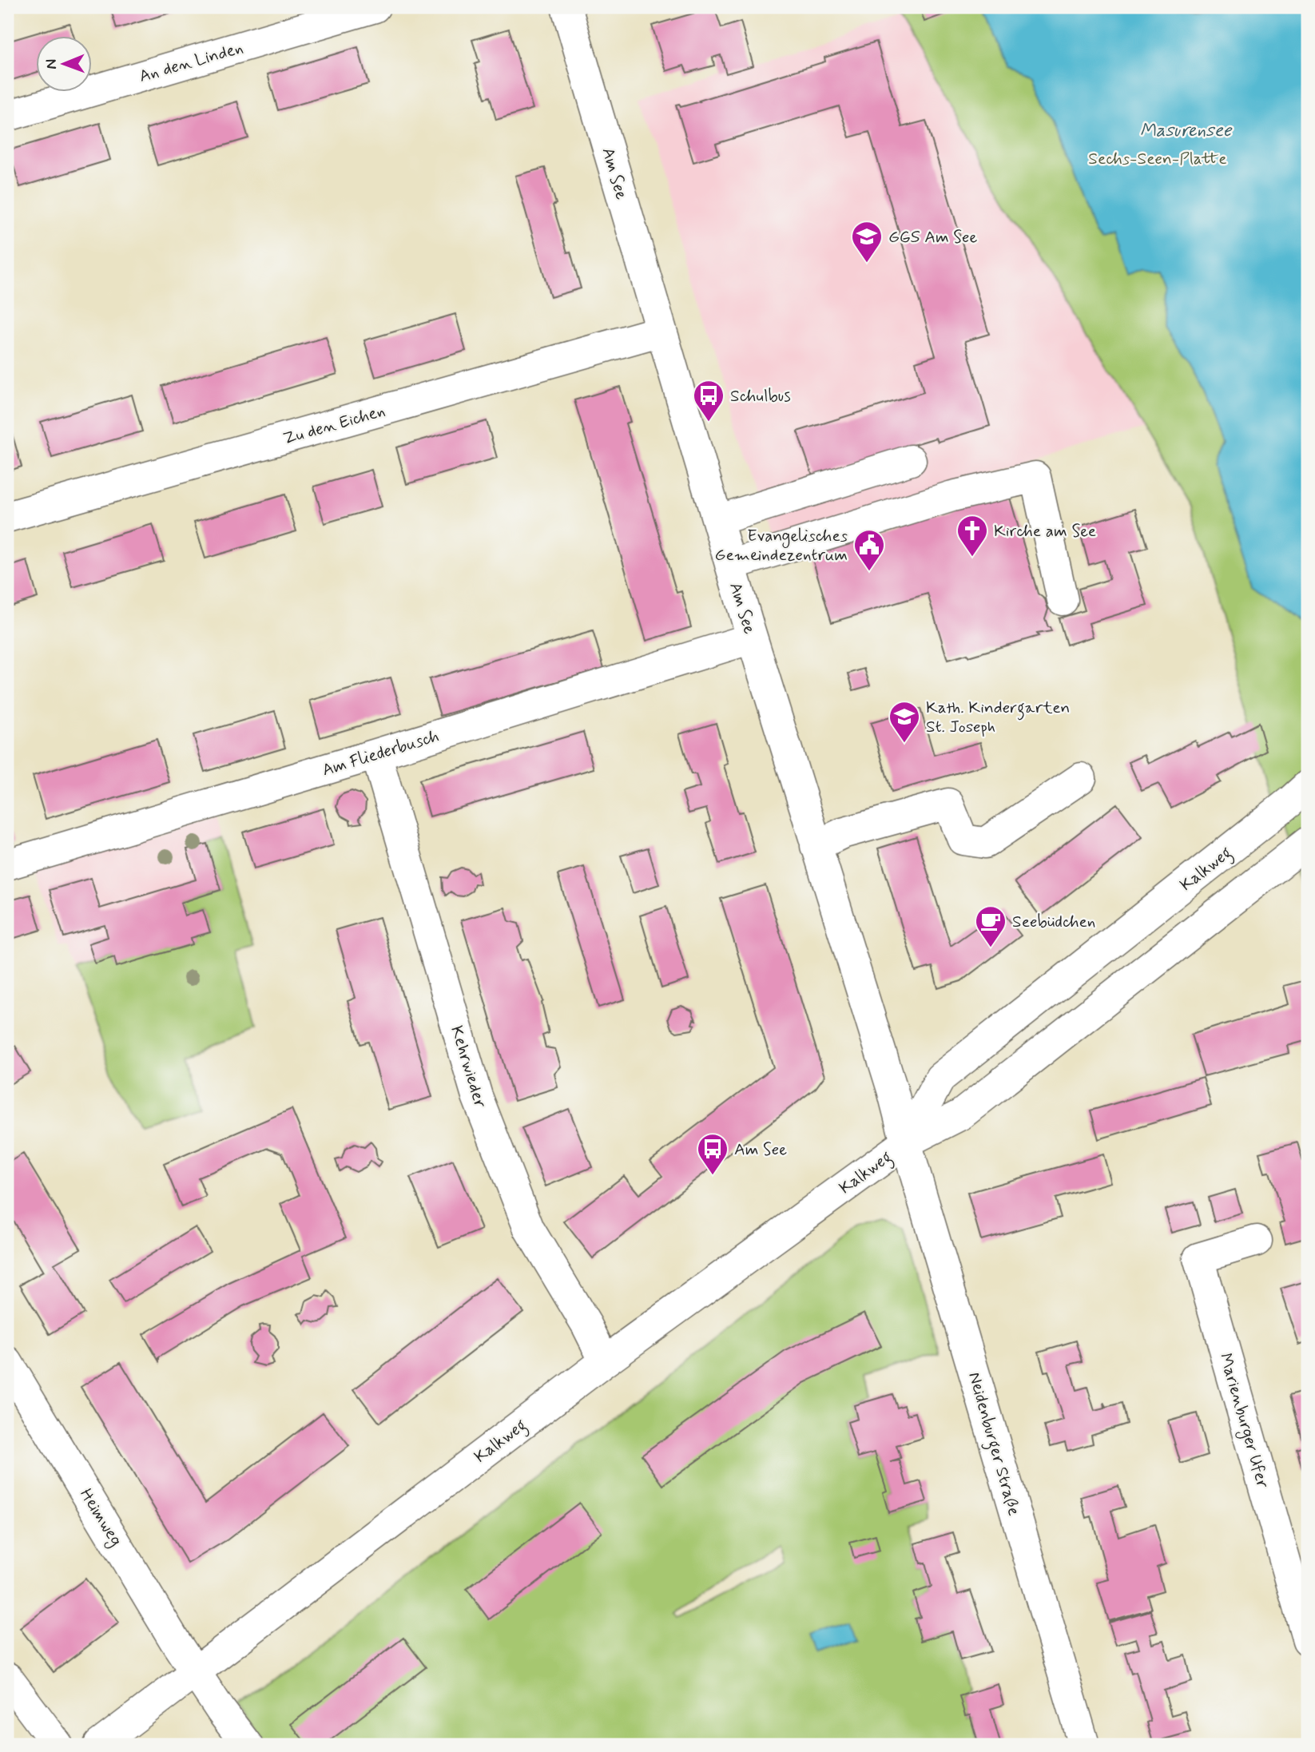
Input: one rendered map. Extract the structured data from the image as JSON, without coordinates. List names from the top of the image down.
{
  "streets": {
    "street": [
      "An den Linden",
      "Am See",
      "Zu den Eichen",
      "Am Fliederbusch",
      "Kalkweg",
      "Kehrwieder",
      "Marienburger Ufer",
      "Neidenburger Straße",
      "Heimweg"
    ]
  },
  "crossings": [
    ["Am See", "Zu den Eichen"],
    ["Am See", "Am Fliederbusch"],
    ["Am See", "Kalkweg"],
    ["Am See", "Neidenburger Straße"],
    ["Am Fliederbusch", "Kehrwieder"],
    ["Kalkweg", "Kehrwieder"],
    ["Kalkweg", "Neidenburger Straße"],
    ["Kalkweg", "Heimweg"]
  ],
  "water": ["Masurensee"],
  "parks": ["Sechs-Seen-Platte"],
  "places": {
    "school or university": ["GGS Am See", "Kath. Kindergarten St. Joseph"],
    "bus stop": ["Schulbus", "Am See"],
    "church": ["Kirche am See"],
    "public building": ["Evangelisches Gemeindezentrum"],
    "cafe": ["Seebüdchen"]
  },
  "north": "left"
}
